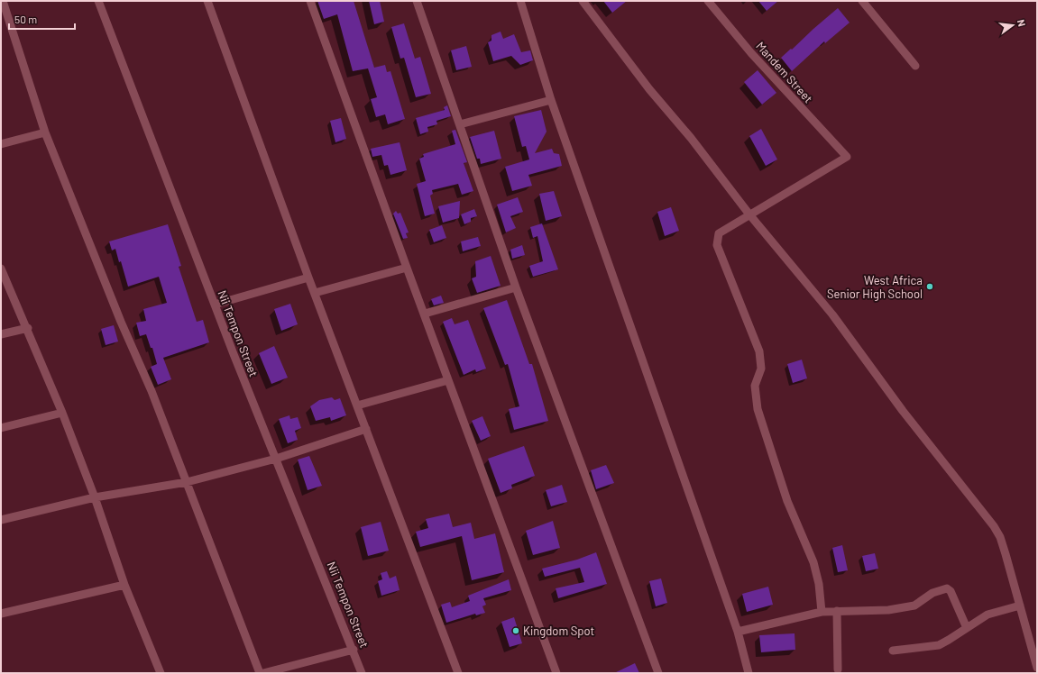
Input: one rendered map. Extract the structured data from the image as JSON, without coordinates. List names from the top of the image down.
{
  "streets": {
    "street": ["Mandem Street", "Nii Tempon Street"]
  },
  "places": ["West Africa Senior High School", "Kingdom Spot"],
  "scale_bar": "50 m",
  "north": "right"
}
